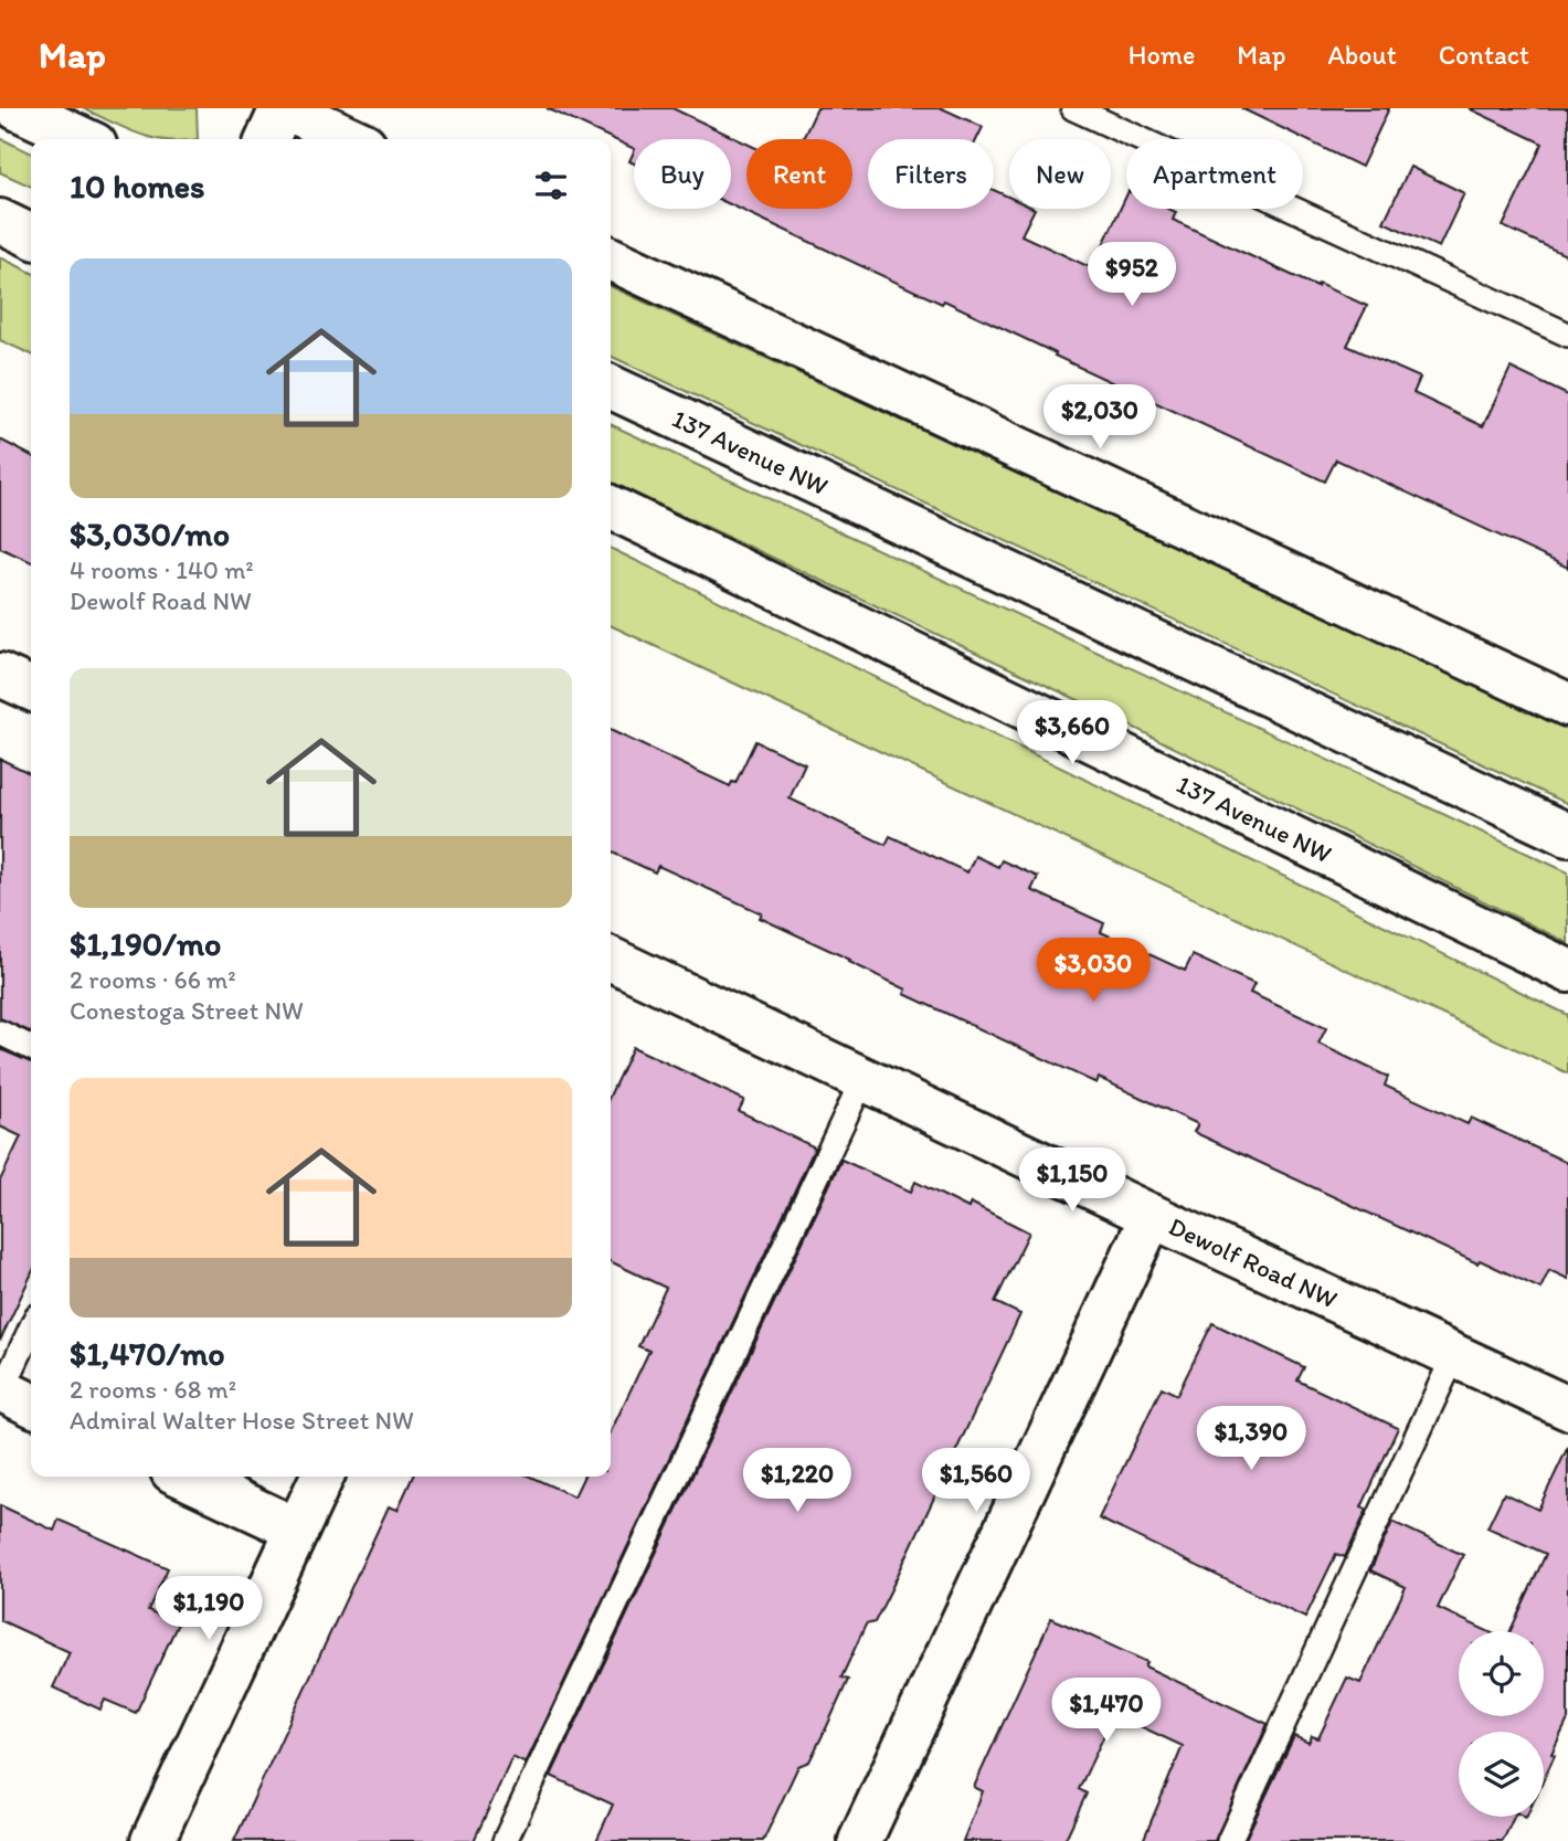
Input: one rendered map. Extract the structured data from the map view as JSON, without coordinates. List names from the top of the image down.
{
  "streets": {
    "street": ["137 Avenue NW", "Dewolf Road NW"]
  },
  "page": {
    "header": "Map",
    "nav": [
      "Home",
      "Map",
      "About",
      "Contact"
    ],
    "chip": [
      "Buy",
      "Rent",
      "Filters",
      "New",
      "Apartment"
    ],
    "heading": "10 homes",
    "list": [
      {
        "name": "$3,030/mo",
        "note": "4 rooms · 140 m² · Dewolf Road NW"
      },
      {
        "name": "$1,190/mo",
        "note": "2 rooms · 66 m² · Conestoga Street NW"
      },
      {
        "name": "$1,470/mo",
        "note": "2 rooms · 68 m² · Admiral Walter Hose Street NW"
      }
    ],
    "price": [
      "$952",
      "$2,030",
      "$3,660",
      "$3,030",
      "$1,150",
      "$1,390",
      "$1,220",
      "$1,560",
      "$1,190",
      "$1,470"
    ]
  }
}
